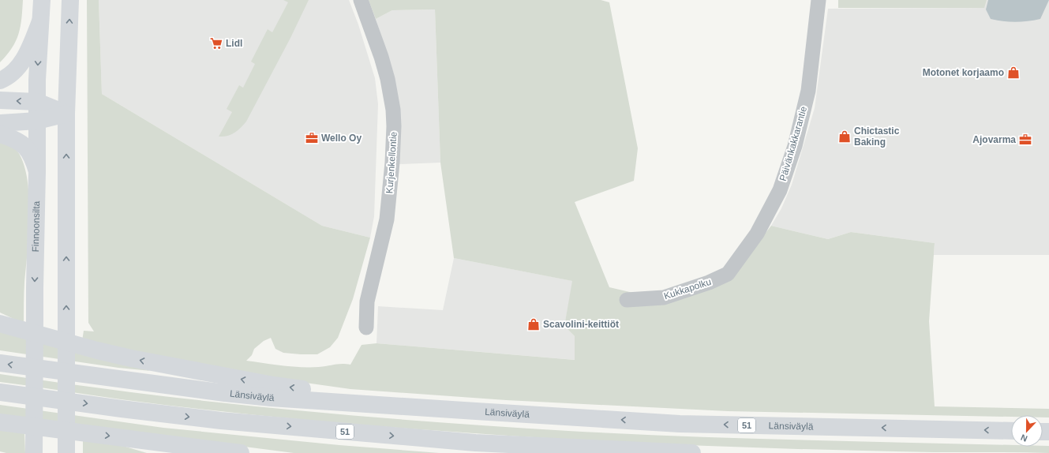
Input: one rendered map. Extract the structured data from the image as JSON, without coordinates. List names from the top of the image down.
{
  "streets": {
    "main road": ["Finnoonsilta", "Länsiväylä", "51"],
    "street": ["Päivänkakkarantie", "Kurjenkellontie", "Kukkapolku"]
  },
  "crossings": [
    ["Päivänkakkarantie", "Kukkapolku"]
  ],
  "places": {
    "supermarket": ["Lidl"],
    "shop": ["Motonet korjaamo", "Chictastic Baking", "Scavolini-keittiöt"],
    "office": ["Wello Oy", "Ajovarma"]
  },
  "north": "bottom"
}
